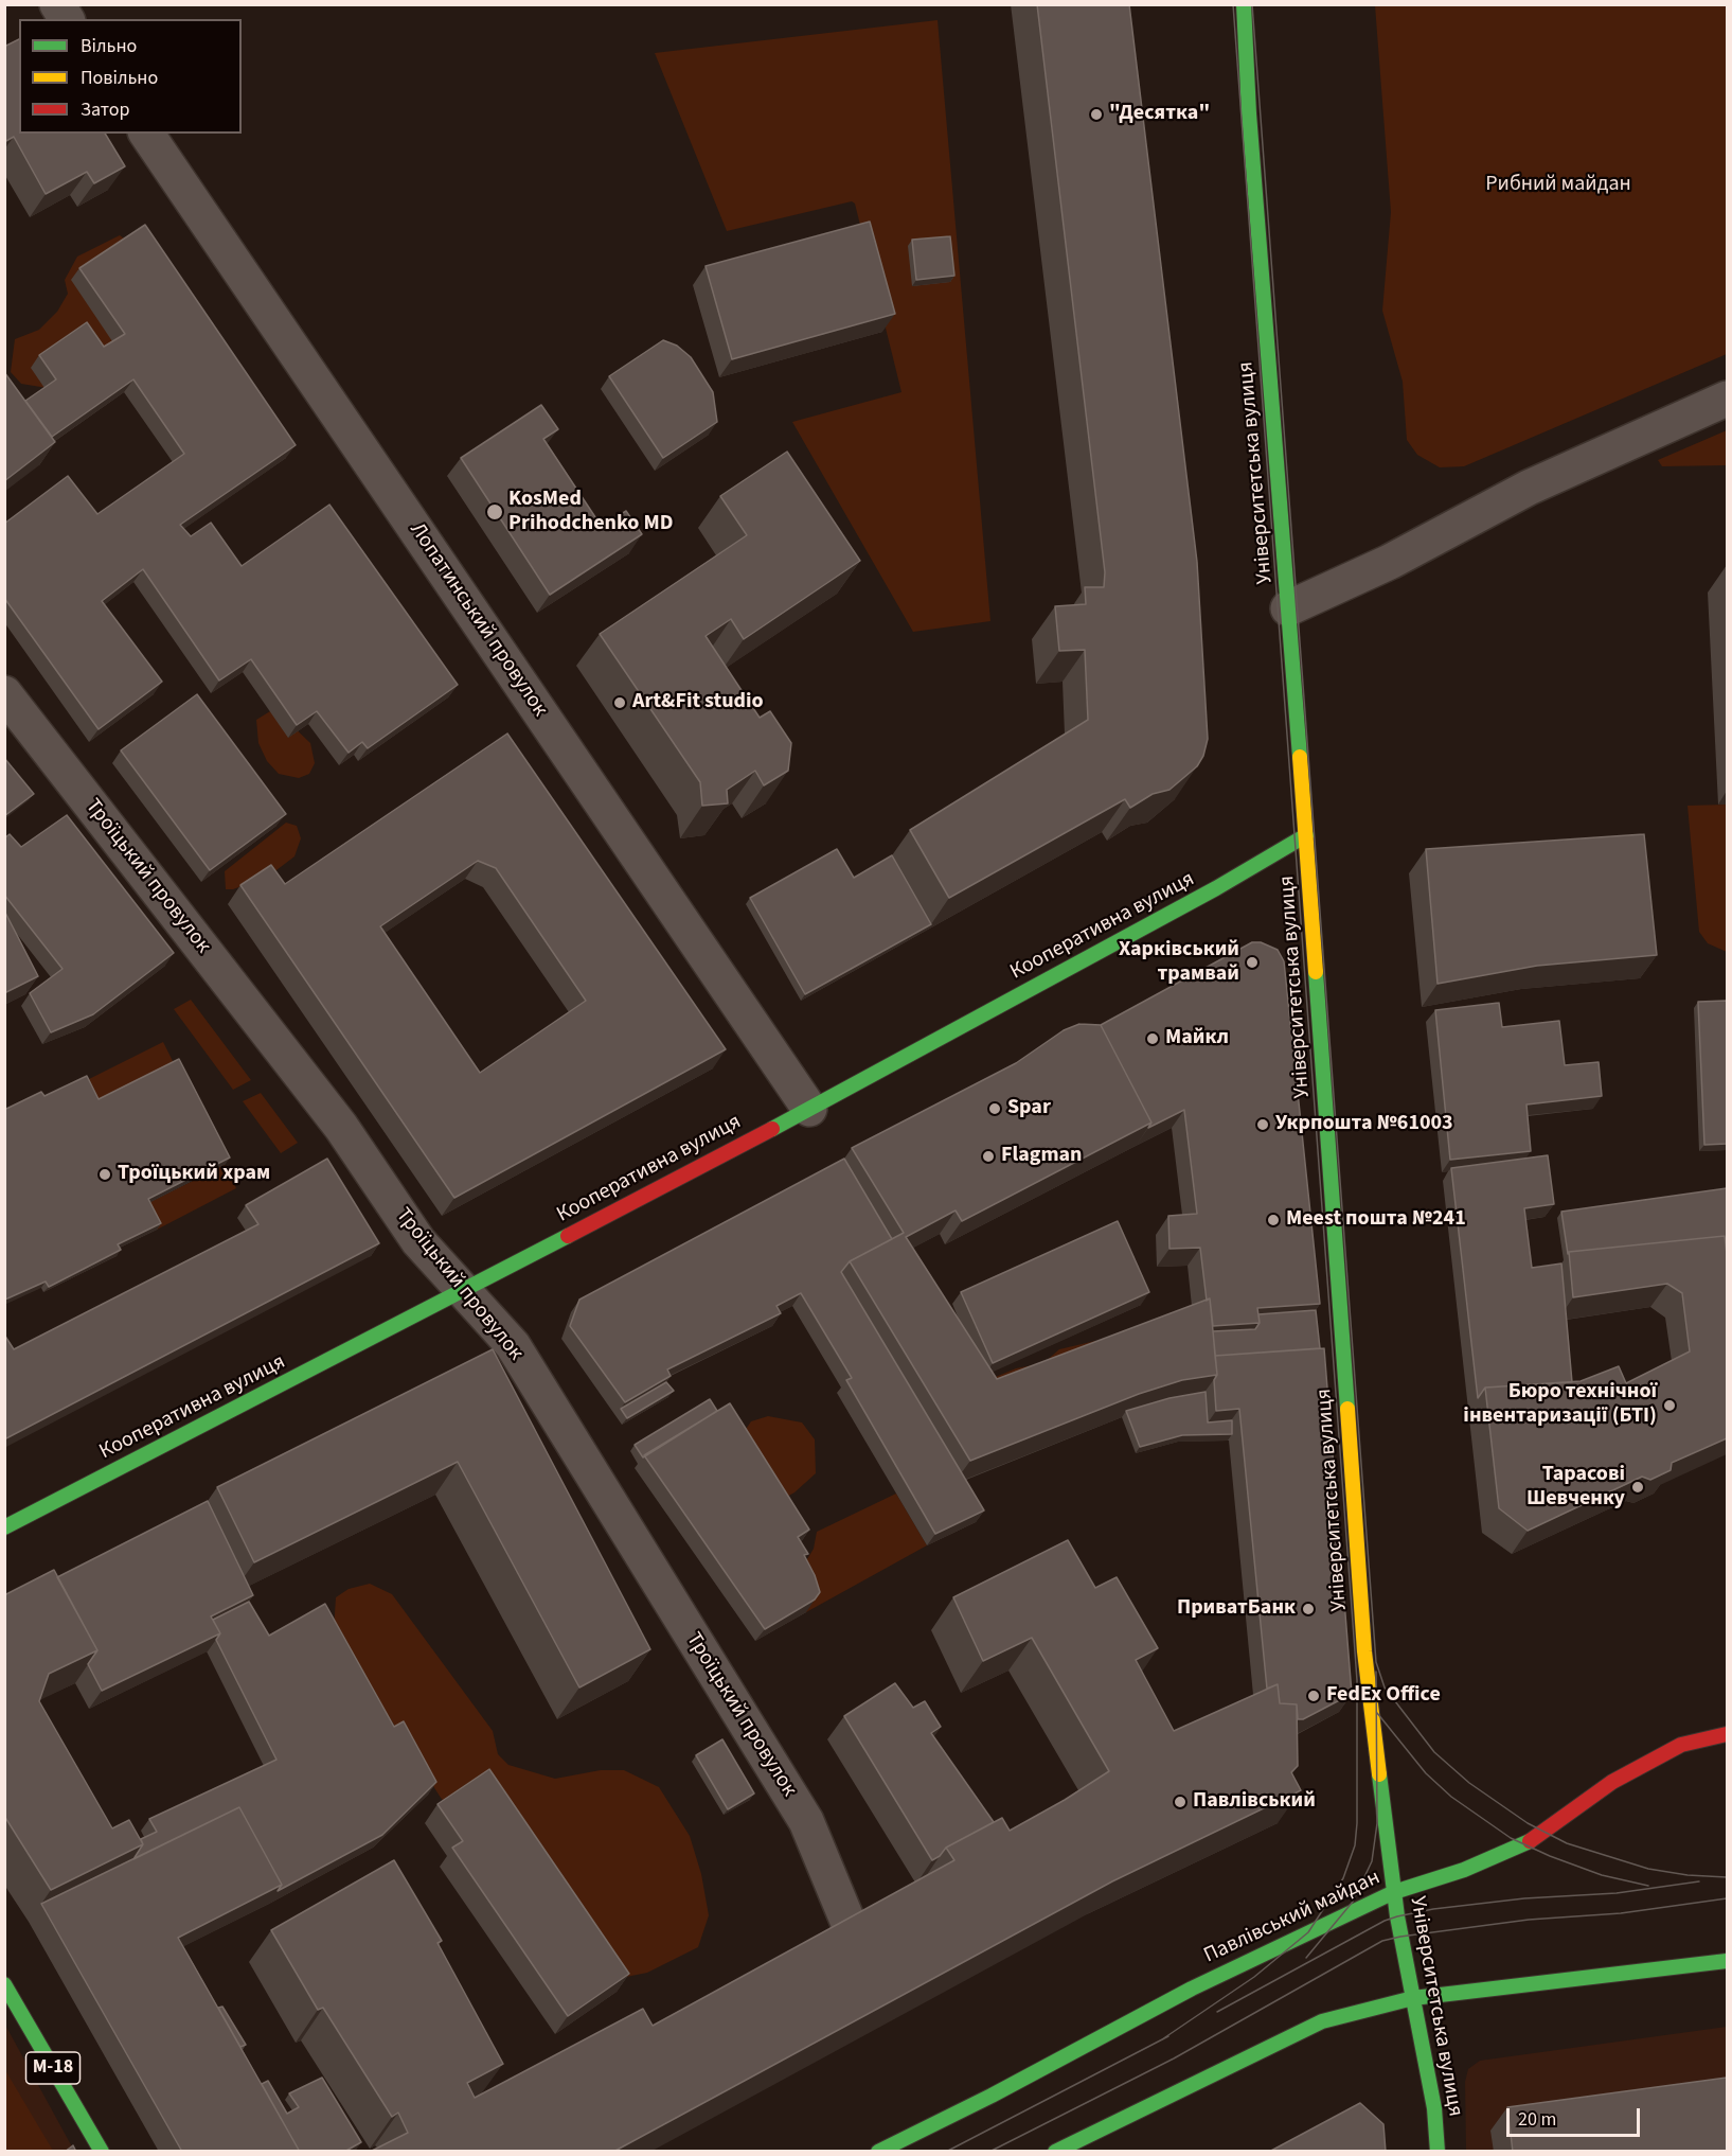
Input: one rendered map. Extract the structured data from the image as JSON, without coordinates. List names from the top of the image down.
{
  "streets": {
    "main road": [
      "Університетська вулиця",
      "Кооперативна вулиця",
      "Павлівський майдан",
      "М-18"
    ],
    "street": ["Лопатинський провулок", "Троїцький провулок"]
  },
  "crossings": [
    ["Університетська вулиця", "Кооперативна вулиця"],
    ["Університетська вулиця", "Павлівський майдан"],
    ["Лопатинський провулок", "Кооперативна вулиця"],
    ["Троїцький провулок", "Кооперативна вулиця"]
  ],
  "parks": ["Рибний майдан"],
  "places": [
    "\"Десятка\"",
    "KosMed Prihodchenko MD",
    "Art&Fit studio",
    "Харківський трамвай",
    "Майкл",
    "Spar",
    "Укрпошта №61003",
    "Flagman",
    "Троїцький храм",
    "Meest пошта №241",
    "Бюро технічної інвентаризації (БТІ)",
    "Тарасові Шевченку",
    "ПриватБанк",
    "FedEx Office",
    "Павлівський"
  ],
  "legend": ["Вільно", "Повільно", "Затор"],
  "scale_bar": "20 m"
}
